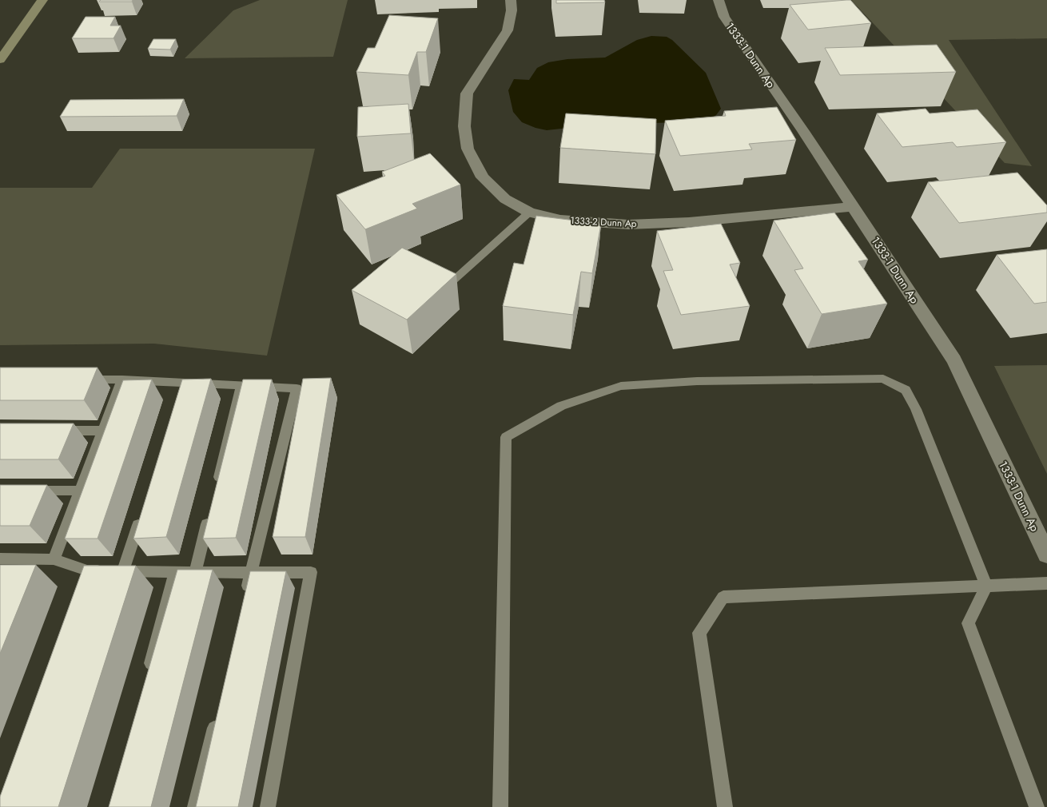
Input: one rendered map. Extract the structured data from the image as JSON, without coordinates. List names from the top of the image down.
{
  "streets": {
    "street": ["1333-1 Dunn Ap", "1333-2 Dunn Ap"]
  },
  "crossings": [
    ["1333-1 Dunn Ap", "1333-2 Dunn Ap"]
  ]
}
